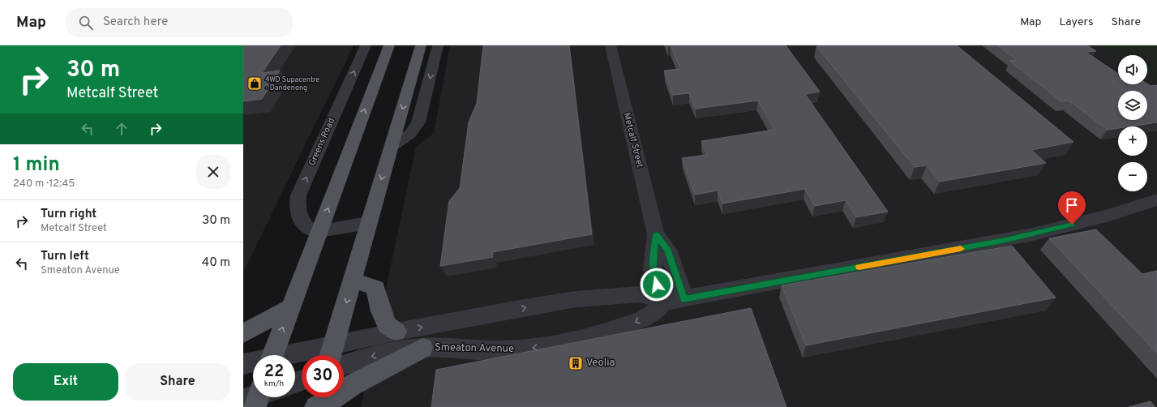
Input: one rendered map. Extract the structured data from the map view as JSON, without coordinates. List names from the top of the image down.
{
  "streets": {
    "street": ["Metcalf Street", "Greens Road", "Smeaton Avenue"]
  },
  "crossings": [
    ["Metcalf Street", "Smeaton Avenue"]
  ],
  "one_way": ["Greens Road"],
  "places": {
    "shop": ["4WD Supacentre - Dandenong"],
    "building": ["Veolia"]
  },
  "page": {
    "header": "Map",
    "search": "Search here",
    "nav": ["Map", "Layers", "Share"],
    "turn": ["30 m", "Metcalf Street"],
    "map_buttons": ["+", "−"],
    "heading": ["1 min", "240 m · 12:45"],
    "list": [
      {
        "name": "Turn right",
        "note": "Metcalf Street",
        "value": "30 m"
      },
      {
        "name": "Turn left",
        "note": "Smeaton Avenue",
        "value": "40 m"
      }
    ],
    "speed": "22 km/h",
    "limit": "30",
    "buttons": ["Exit", "Share"]
  }
}
